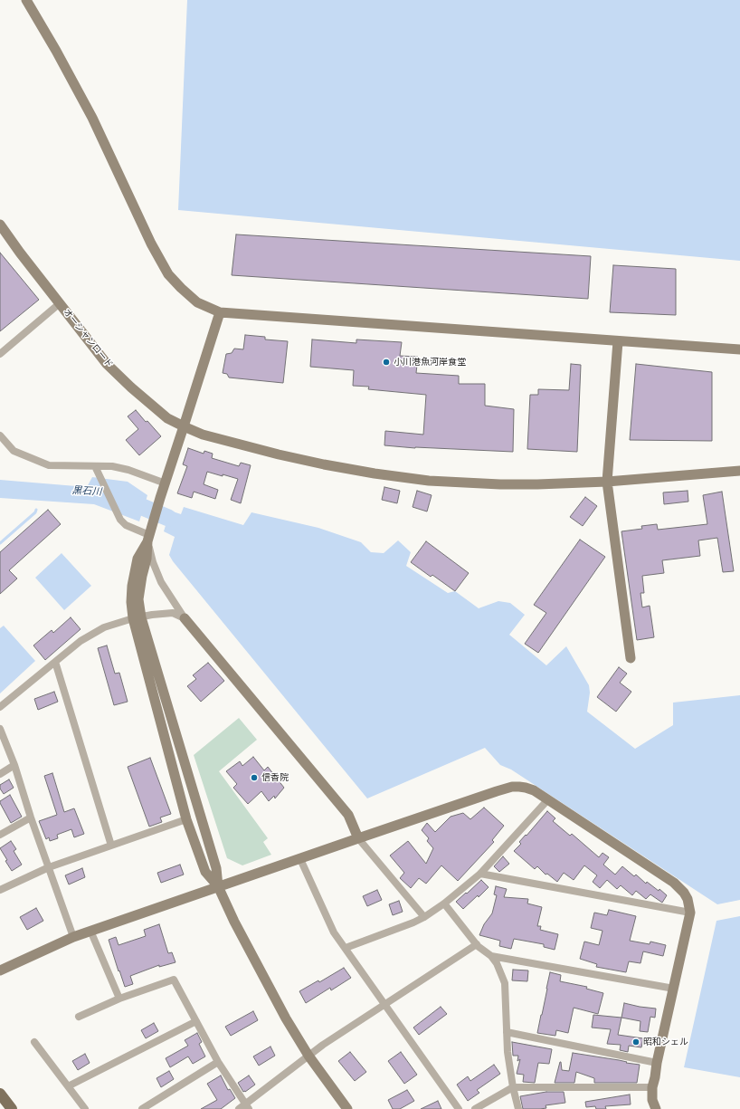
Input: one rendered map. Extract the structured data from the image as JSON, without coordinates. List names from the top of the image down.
{
  "streets": {
    "street": ["オーシャンロード"]
  },
  "water": ["黒石川"],
  "places": ["小川港魚河岸食堂", "信香院", "昭和シェル"]
}
